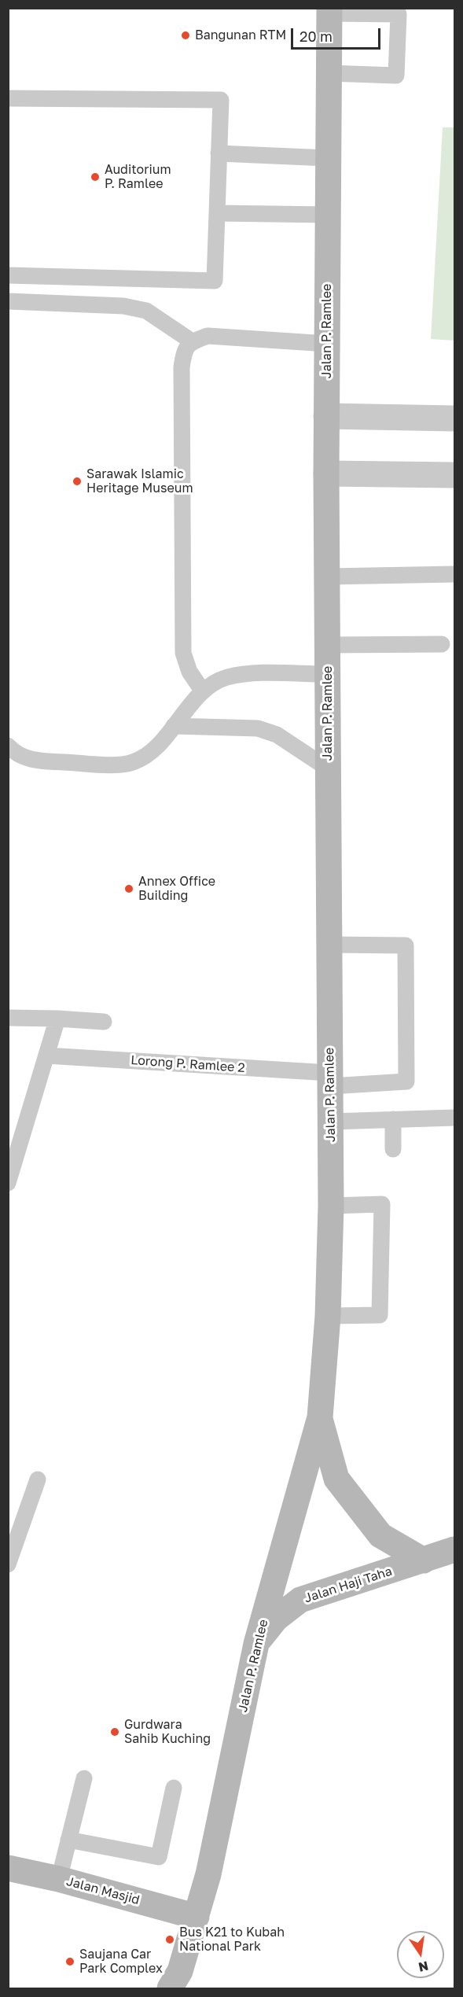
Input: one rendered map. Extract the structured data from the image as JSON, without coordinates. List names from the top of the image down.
{
  "streets": {
    "main road": ["Jalan P. Ramlee", "Jalan Haji Taha", "Jalan Masjid"],
    "lane": ["Lorong P. Ramlee 2"]
  },
  "crossings": [
    ["Jalan P. Ramlee", "Lorong P. Ramlee 2"],
    ["Jalan P. Ramlee", "Jalan Haji Taha"],
    ["Jalan P. Ramlee", "Jalan Masjid"]
  ],
  "places": [
    "Bangunan RTM",
    "Auditorium P. Ramlee",
    "Sarawak Islamic Heritage Museum",
    "Annex Office Building",
    "Gurdwara Sahib Kuching",
    "Bus K21 to Kubah National Park",
    "Saujana Car Park Complex"
  ],
  "scale_bar": "20 m",
  "north": "bottom"
}
